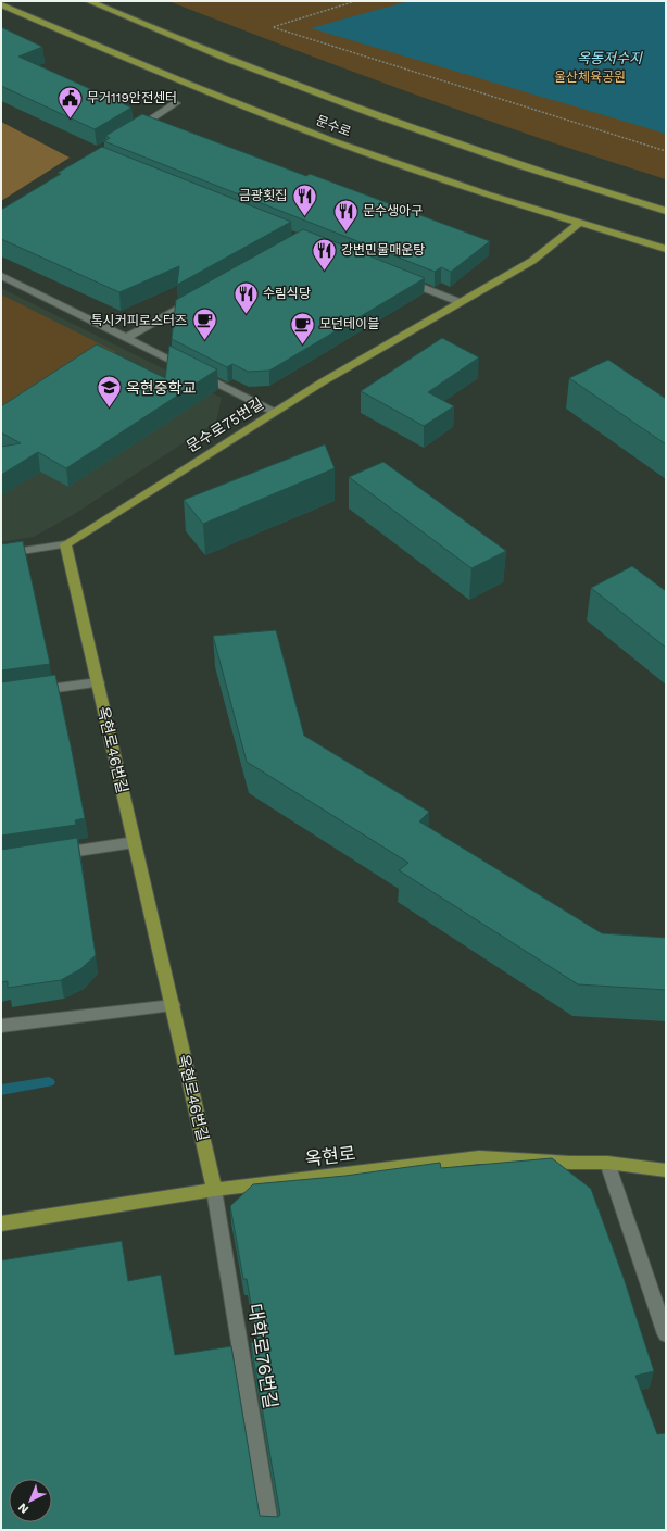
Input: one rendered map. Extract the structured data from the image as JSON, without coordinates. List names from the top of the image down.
{
  "streets": {
    "main road": [
      "문수로",
      "문수로75번길",
      "옥현로46번길",
      "옥현로"
    ],
    "street": ["대학로76번길"]
  },
  "crossings": [
    ["문수로", "문수로75번길"],
    ["문수로75번길", "옥현로46번길"],
    ["옥현로46번길", "옥현로"],
    ["옥현로46번길", "대학로76번길"],
    ["옥현로", "대학로76번길"]
  ],
  "water": ["옥동저수지"],
  "parks": ["울산체육공원"],
  "places": {
    "public building": ["무거119안전센터"],
    "restaurant": [
      "금광횟집",
      "문수생아구",
      "강변민물매운탕",
      "수림식당"
    ],
    "cafe": ["톡시커피로스터즈", "모던테이블"],
    "school or university": ["옥현중학교"]
  },
  "north": "bottom left"
}
